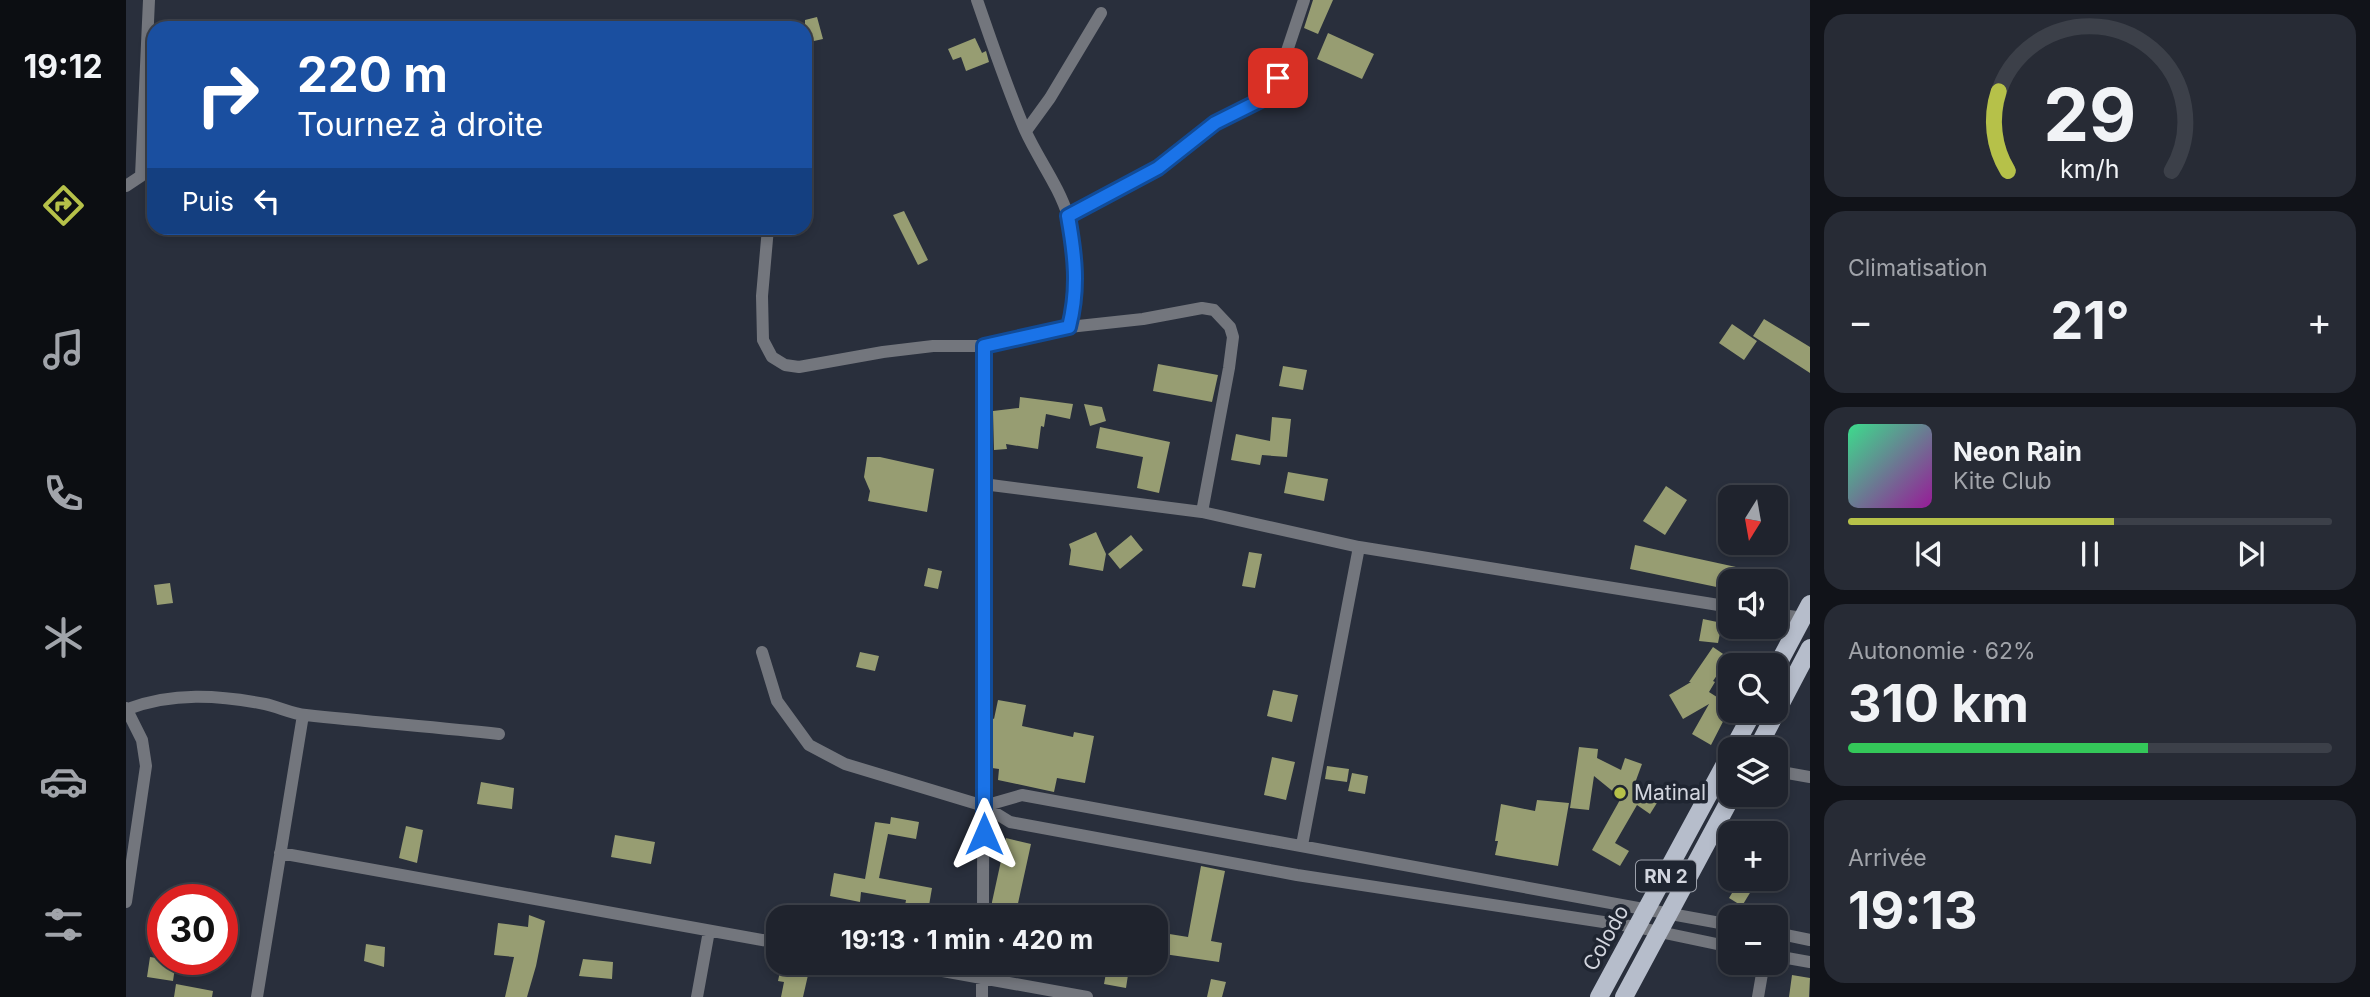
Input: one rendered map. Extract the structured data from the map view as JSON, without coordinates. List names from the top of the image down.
{
  "streets": {
    "main road": ["RN 2", "Colodo"]
  },
  "places": ["Matinal"],
  "north": "bottom",
  "page": {
    "tabs": "19:12",
    "turn": ["220 m", "Tournez à droite"],
    "then": "Puis",
    "tile": [
      "Climatisation",
      ["Autonomie · 62%", "310 km"],
      ["Arrivée", "19:13"]
    ],
    "heat": ["−", "21°", "+"],
    "song": ["Neon Rain", "Kite Club"],
    "map_buttons": ["+", "−"],
    "limit": "30",
    "trip": "19:13 · 1 min · 420 m",
    "gauge": ["29", "km/h"]
  }
}
